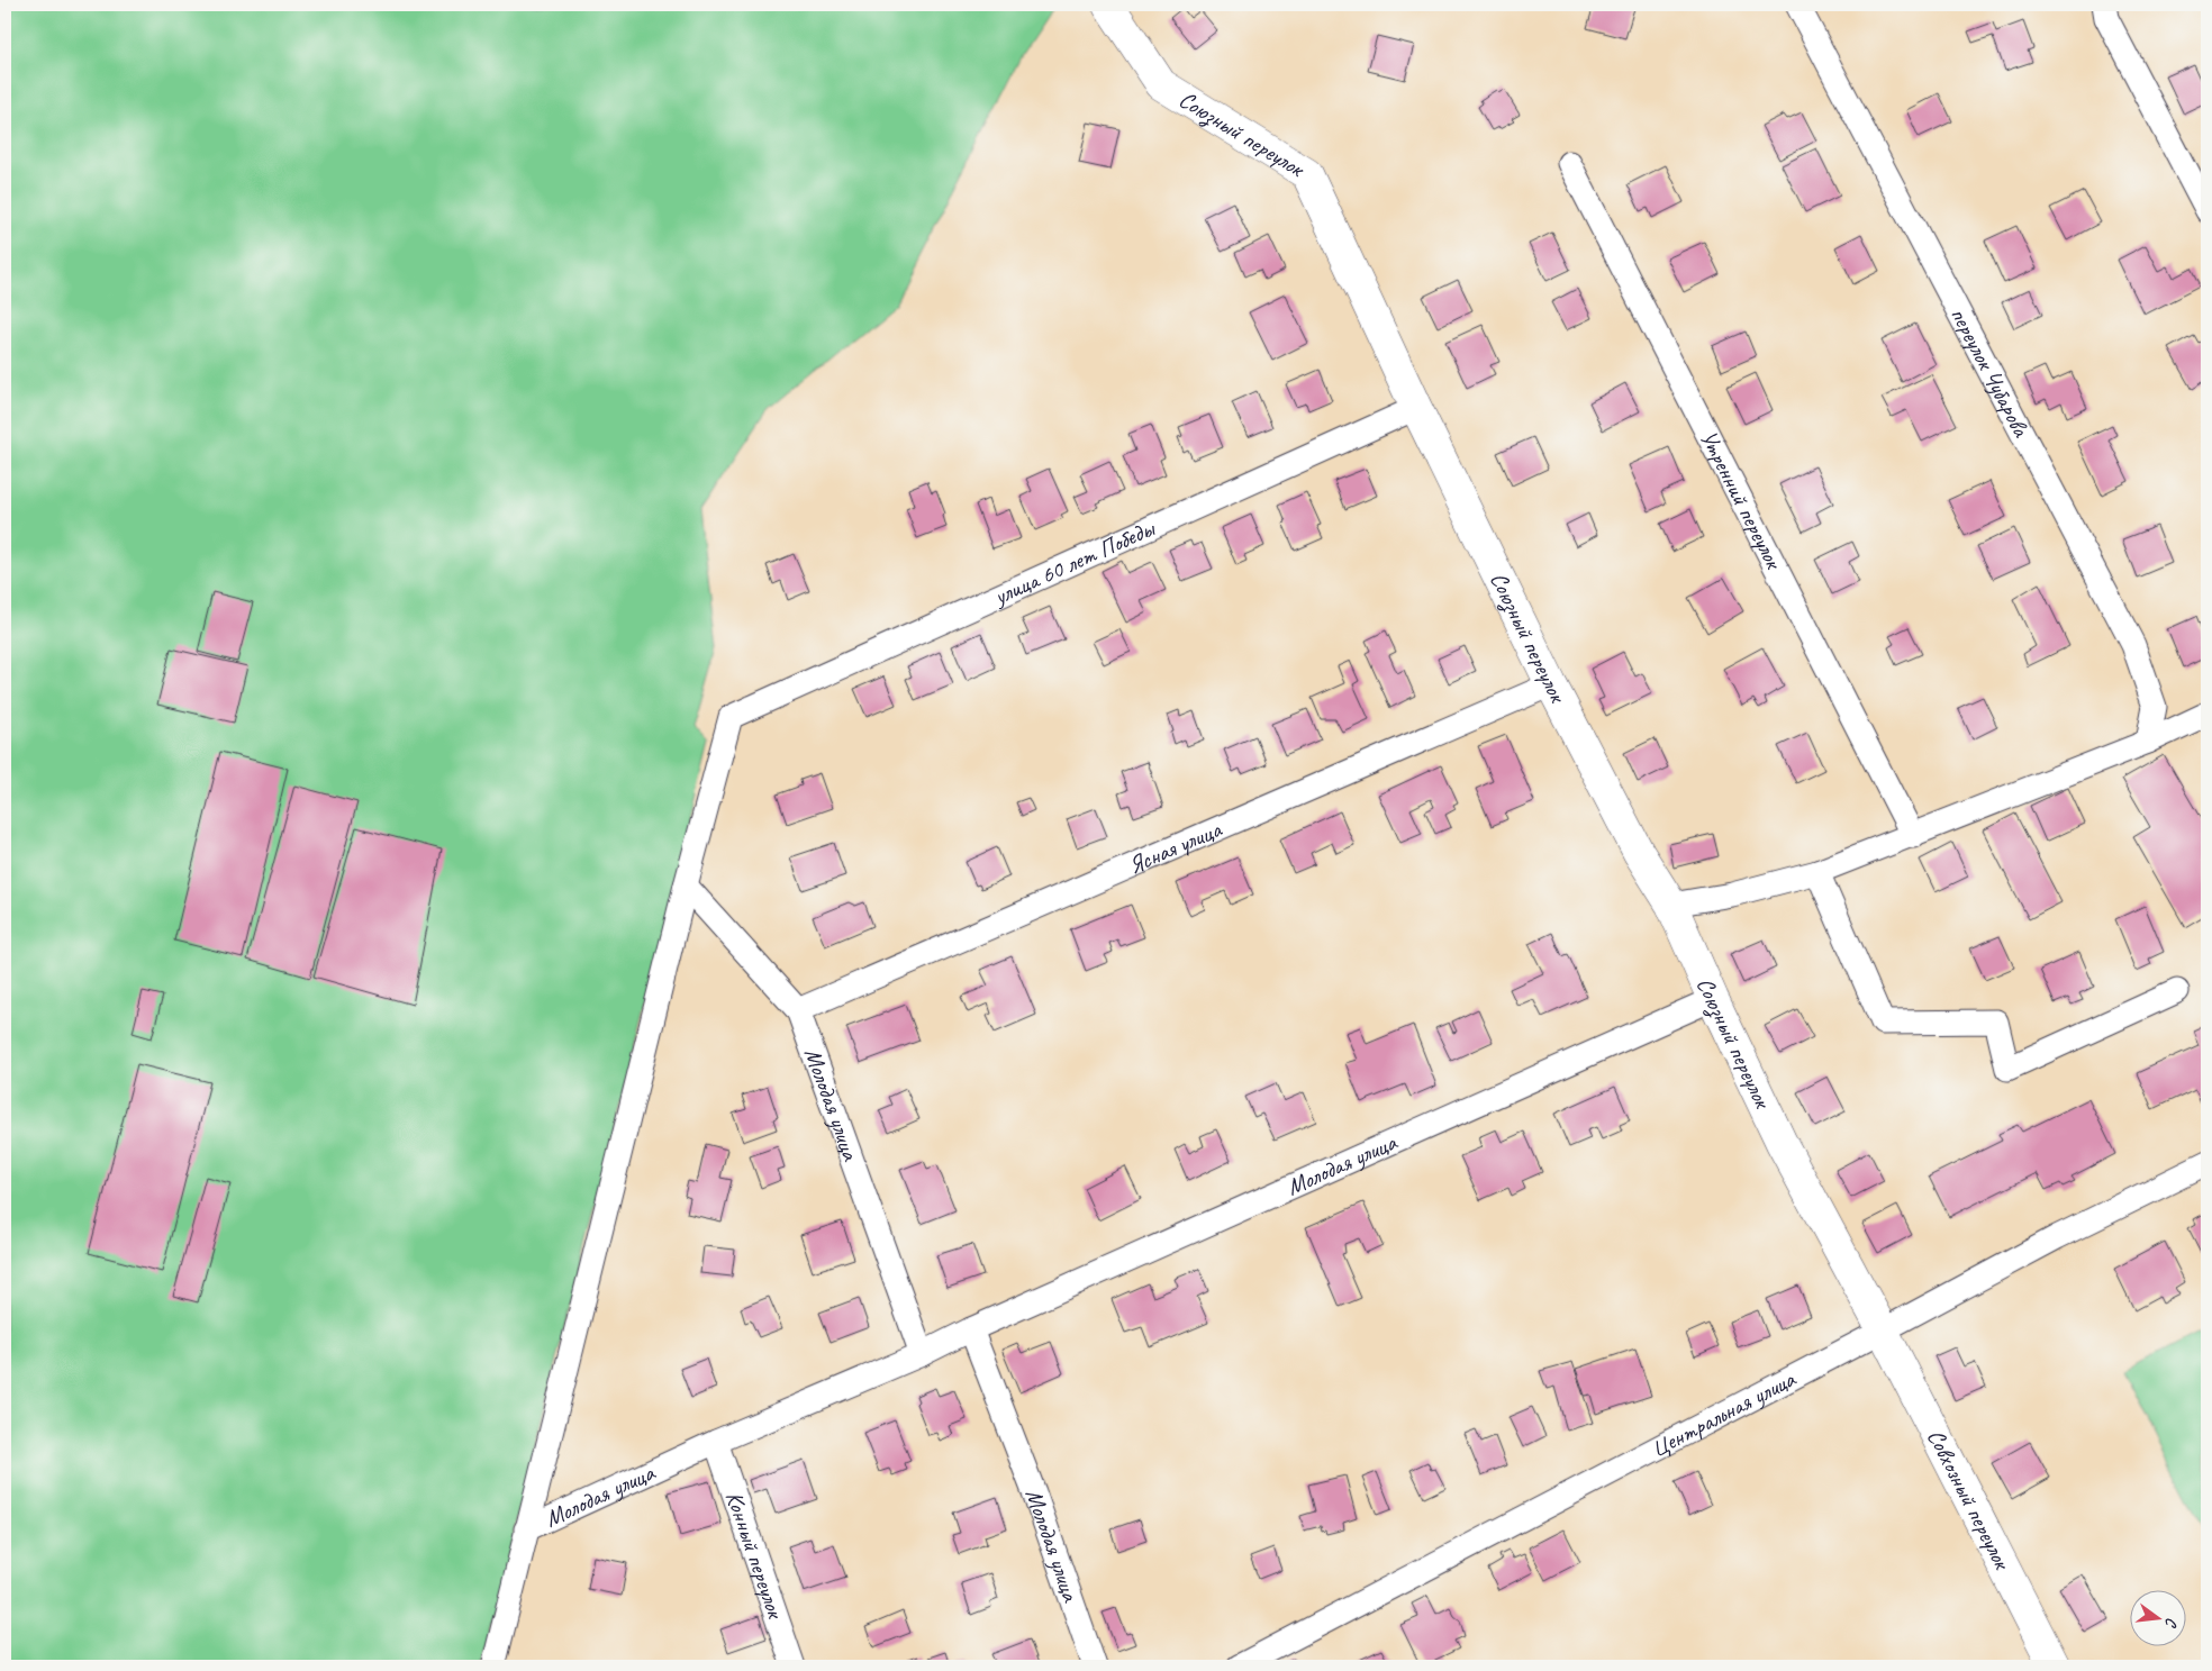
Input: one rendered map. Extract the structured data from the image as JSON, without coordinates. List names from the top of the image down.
{
  "streets": {
    "street": [
      "Союзный переулок",
      "переулок Чубарова",
      "Утренний переулок",
      "улица 60 лет Победы",
      "Ясная улица",
      "Молодая улица",
      "Центральная улица",
      "Совхозный переулок",
      "Конный переулок"
    ]
  },
  "crossings": [
    ["Союзный переулок", "улица 60 лет Победы"],
    ["Союзный переулок", "Ясная улица"],
    ["Союзный переулок", "Молодая улица"],
    ["Союзный переулок", "Центральная улица"],
    ["Союзный переулок", "Совхозный переулок"],
    ["улица 60 лет Победы", "Молодая улица"],
    ["Ясная улица", "Молодая улица"],
    ["Молодая улица", "Конный переулок"],
    ["Центральная улица", "Совхозный переулок"]
  ],
  "north": "right"
}
